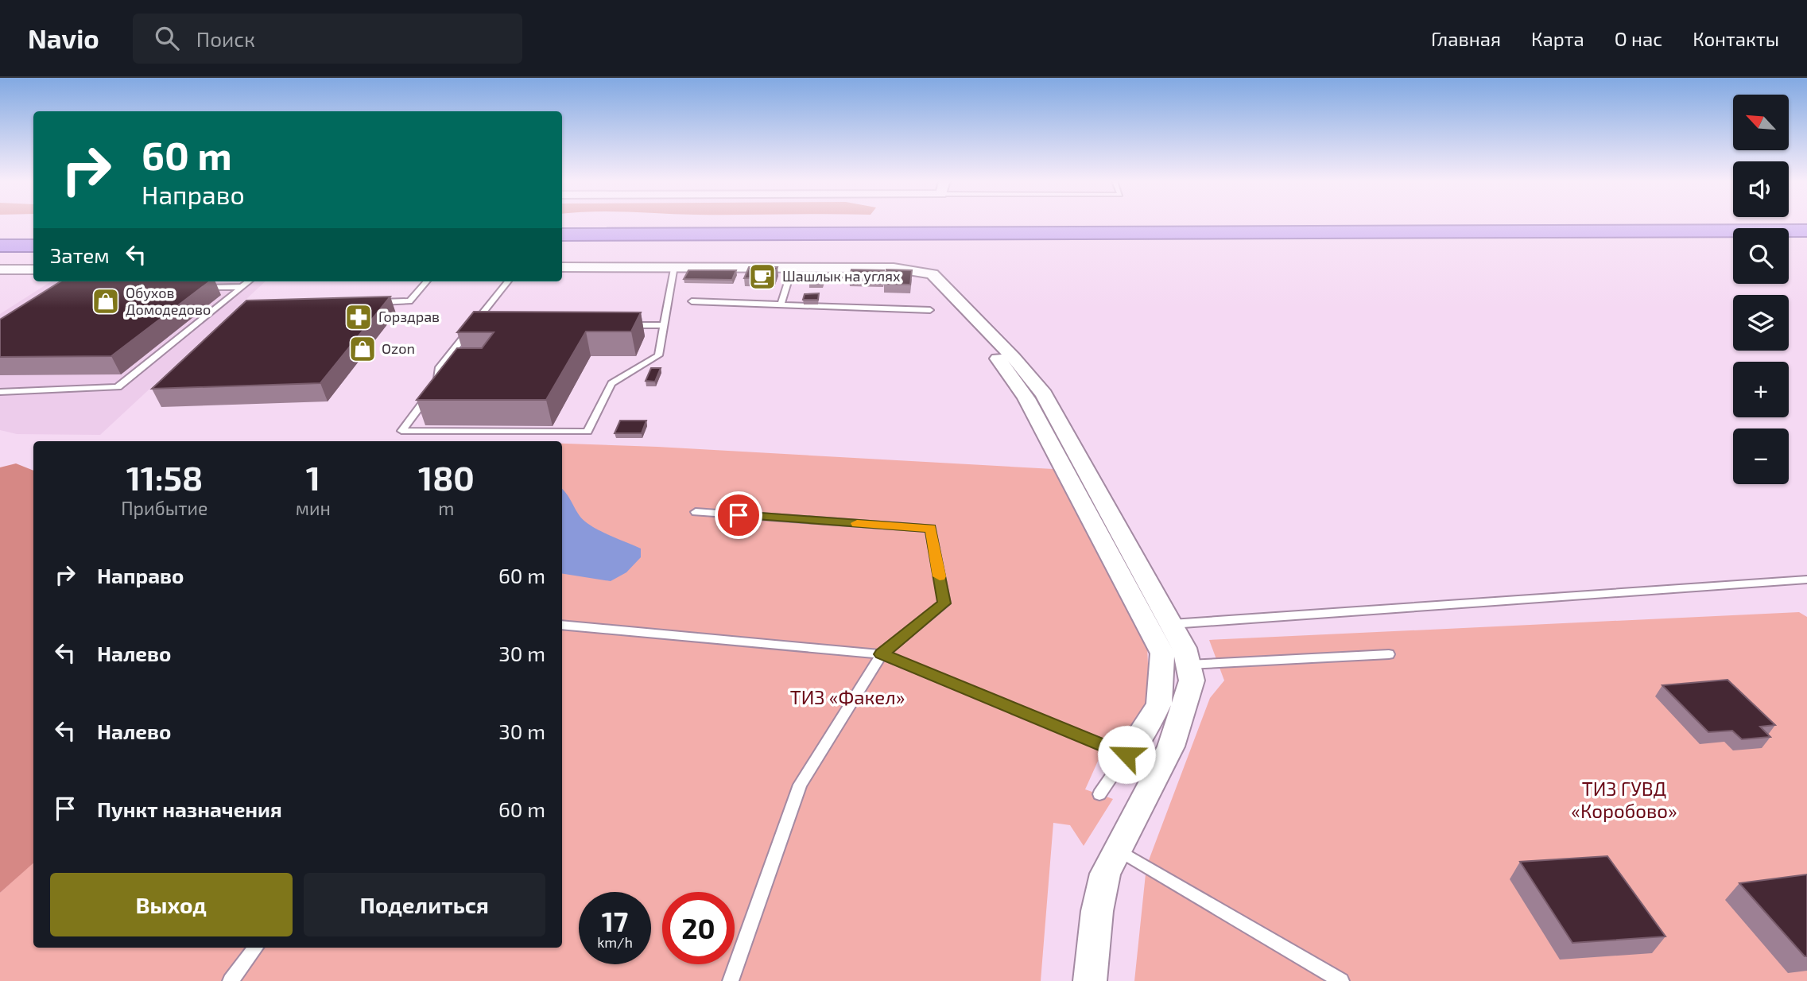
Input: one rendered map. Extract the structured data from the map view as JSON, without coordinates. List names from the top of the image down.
{
  "parks": ["ТИЗ «Факел»", "ТИЗ ГУВД «Коробово»"],
  "places": {
    "cafe": ["Шашлык на углях"],
    "shop": ["Обухов Домодедово", "Ozon"],
    "pharmacy": ["Горздрав"]
  },
  "north": "top left",
  "page": {
    "header": "Navio",
    "search": "Поиск",
    "nav": [
      "Главная",
      "Карта",
      "О нас",
      "Контакты"
    ],
    "map_buttons": ["+", "−"],
    "turn": ["60 m", "Направо"],
    "then": "Затем",
    "eta": [
      "11:58",
      "Прибытие",
      "1",
      "мин",
      "180",
      "m"
    ],
    "list": [
      {
        "name": "Направо",
        "value": "60 m"
      },
      {
        "name": "Налево",
        "value": "30 m"
      },
      {
        "name": "Налево",
        "value": "30 m"
      },
      {
        "name": "Пункт назначения",
        "value": "60 m"
      }
    ],
    "buttons": ["Выход", "Поделиться"],
    "speed": "17 km/h",
    "limit": "20"
  }
}
